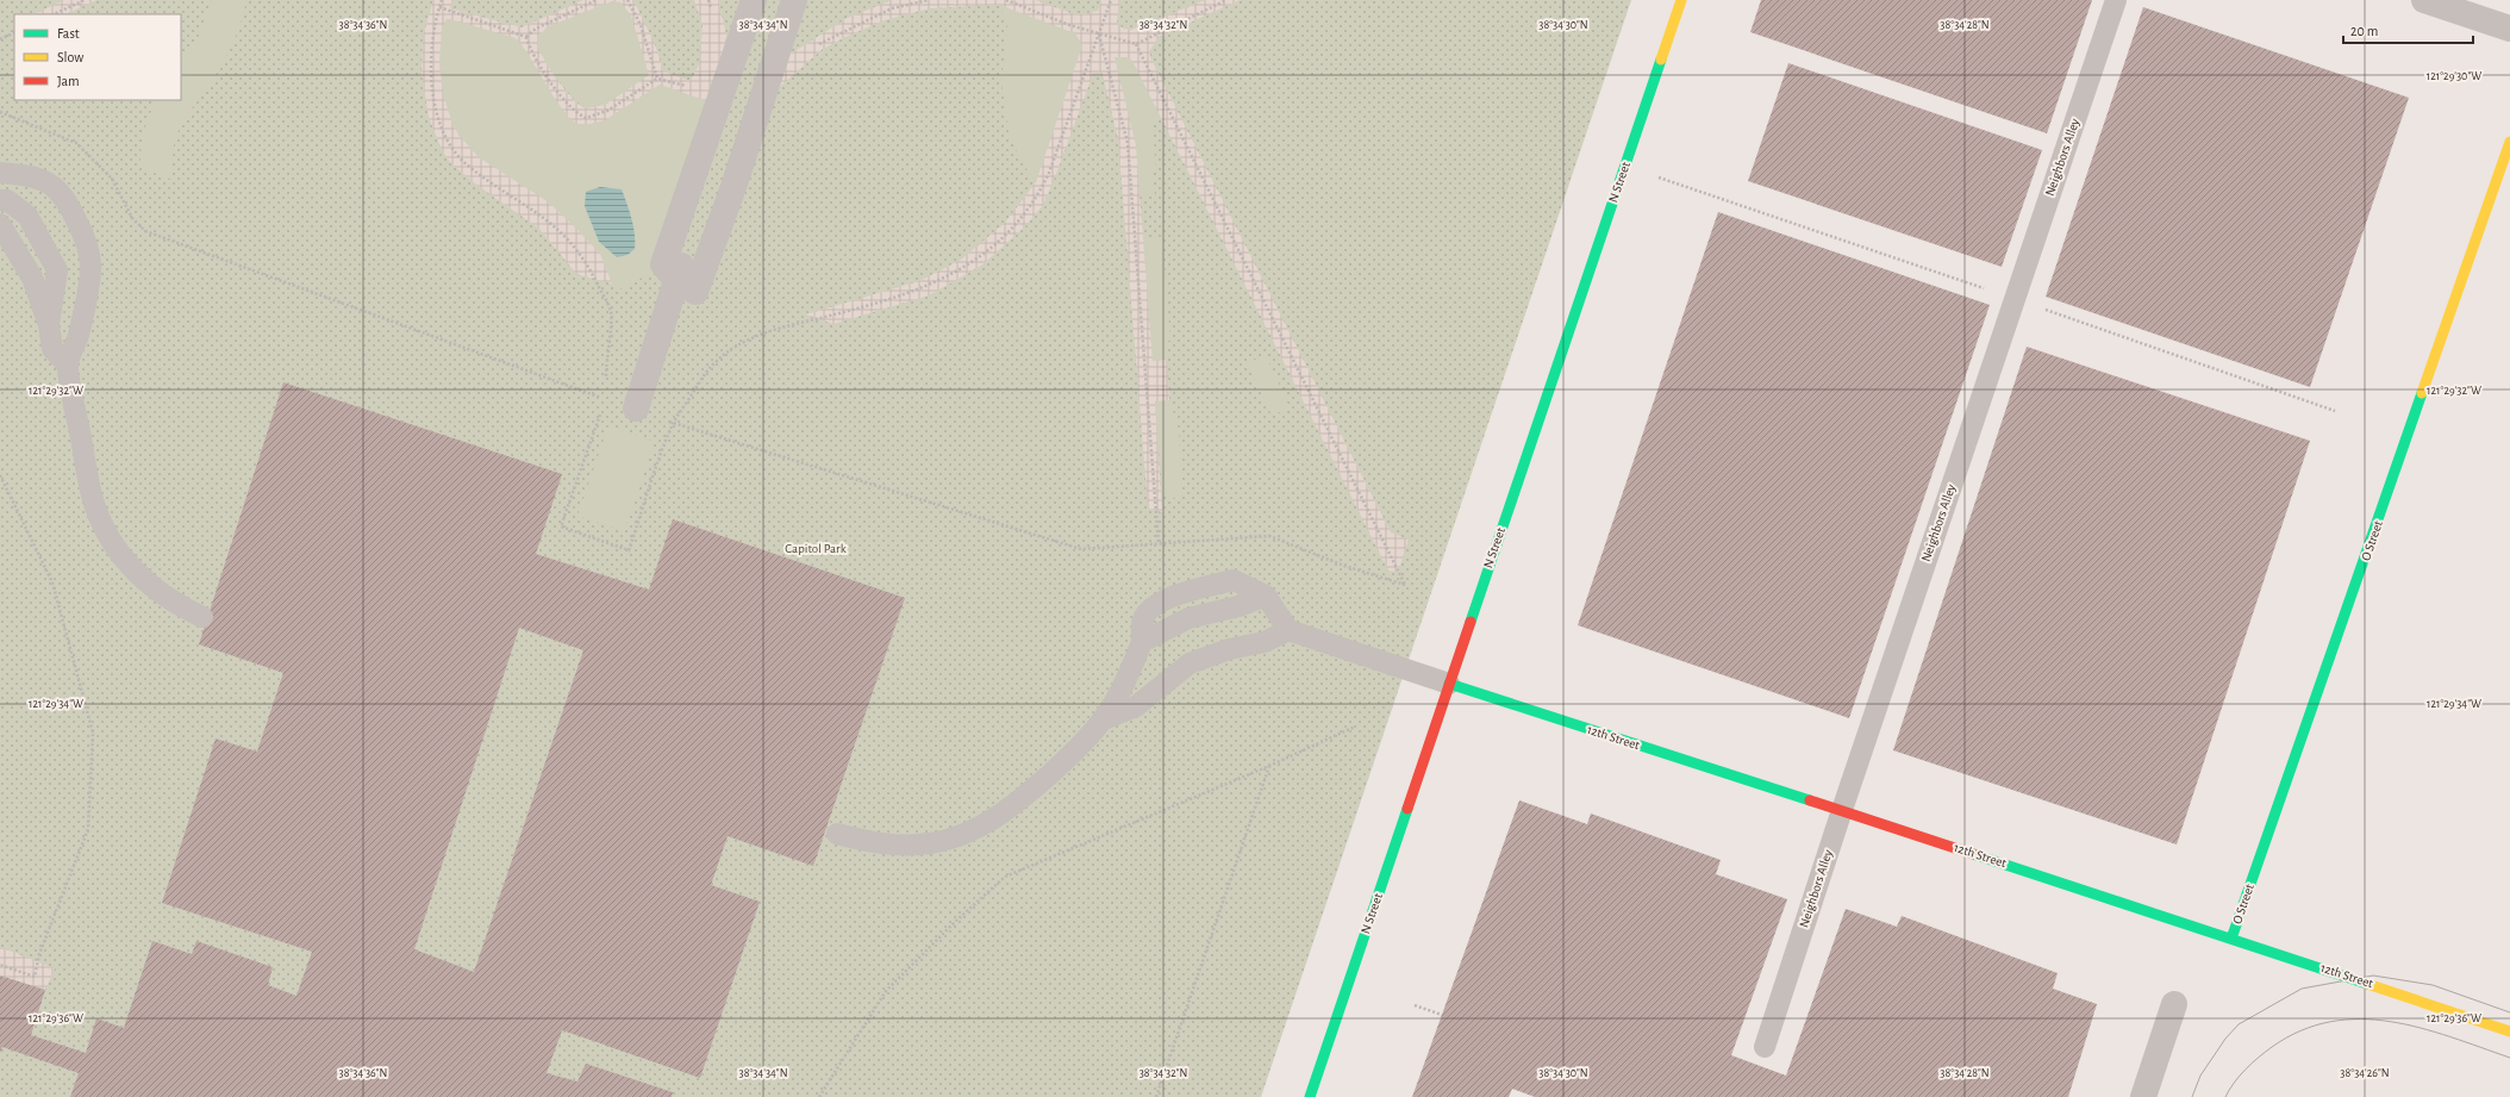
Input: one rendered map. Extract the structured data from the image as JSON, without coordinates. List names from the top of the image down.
{
  "streets": {
    "street": ["N Street", "O Street", "12th Street"],
    "lane": ["Neighbors Alley"]
  },
  "crossings": [
    ["Neighbors Alley", "12th Street"],
    ["N Street", "12th Street"],
    ["O Street", "12th Street"]
  ],
  "parks": ["Capitol Park"],
  "legend": ["Fast", "Slow", "Jam"],
  "scale_bar": "20 m",
  "coordinates": [
    "38°34'36\"N",
    "38°34'34\"N",
    "38°34'32\"N",
    "38°34'30\"N",
    "38°34'28\"N",
    "121°29'30\"W",
    "121°29'32\"W",
    "121°29'34\"W",
    "121°29'36\"W",
    "38°34'26\"N"
  ]
}
